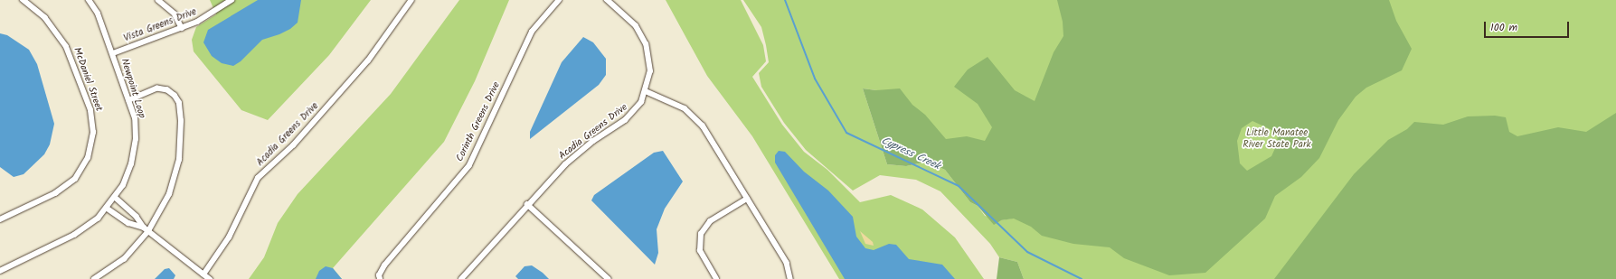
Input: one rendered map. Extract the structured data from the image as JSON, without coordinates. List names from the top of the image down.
{
  "streets": {
    "street": [
      "Vista Greens Drive",
      "McDaniel Street",
      "Newpoint Loop",
      "Corinth Greens Drive",
      "Acadia Greens Drive"
    ]
  },
  "crossings": [
    ["Vista Greens Drive", "Newpoint Loop"]
  ],
  "water": ["Cypress Creek"],
  "parks": ["Little Manatee River State Park"],
  "scale_bar": "100 m"
}
